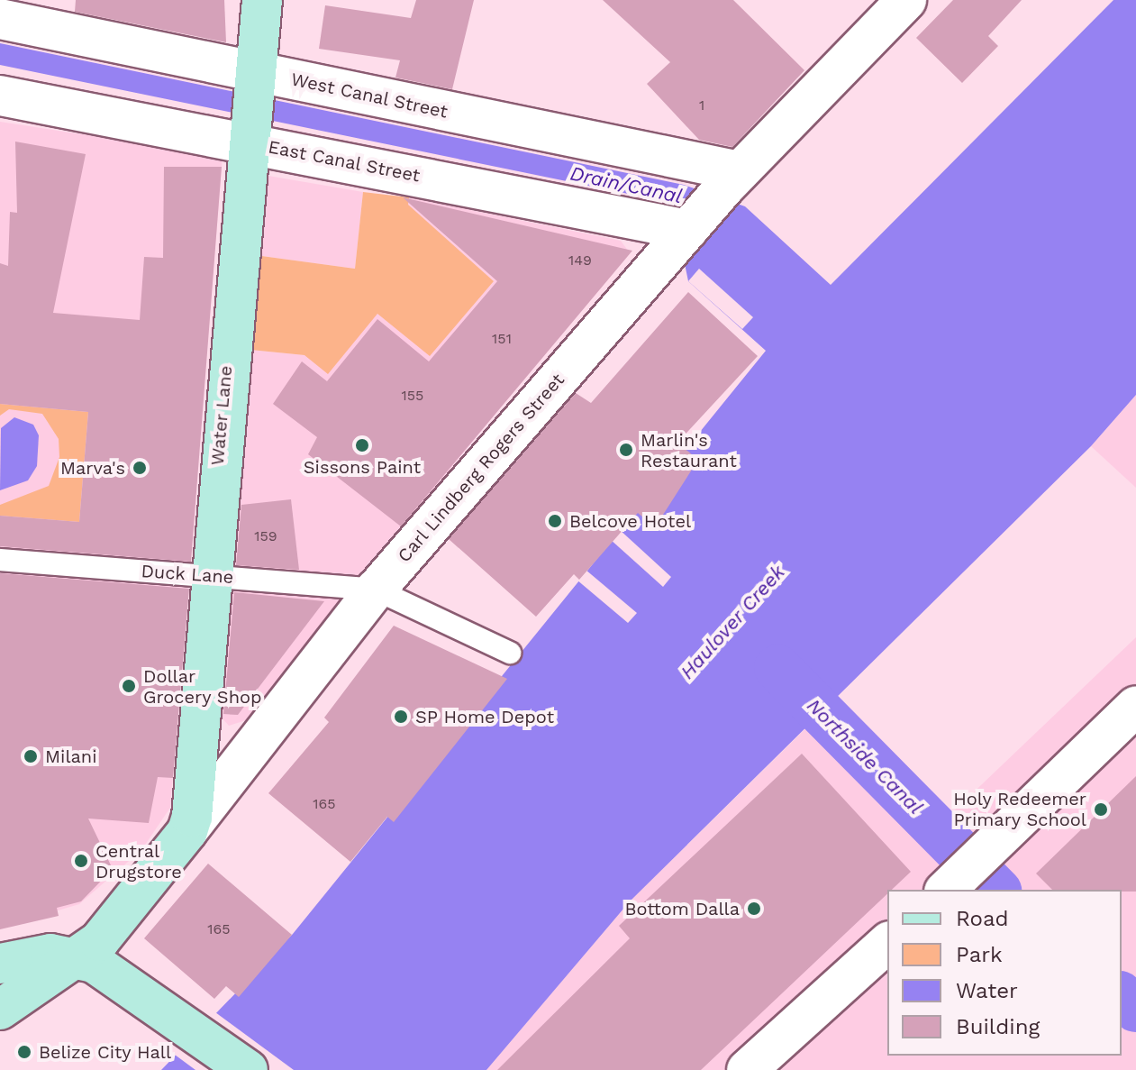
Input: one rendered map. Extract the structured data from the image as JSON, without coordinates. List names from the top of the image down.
{
  "streets": {
    "main road": ["Water Lane", "Carl Lindberg Rogers Street"],
    "street": ["West Canal Street", "East Canal Street"],
    "lane": ["Duck Lane"]
  },
  "crossings": [
    ["West Canal Street", "East Canal Street"],
    ["West Canal Street", "Water Lane"],
    ["West Canal Street", "Carl Lindberg Rogers Street"],
    ["East Canal Street", "Water Lane"],
    ["East Canal Street", "Carl Lindberg Rogers Street"],
    ["Water Lane", "Carl Lindberg Rogers Street"],
    ["Water Lane", "Duck Lane"],
    ["Carl Lindberg Rogers Street", "Duck Lane"]
  ],
  "water": ["Drain/Canal", "Haulover Creek", "Northside Canal"],
  "places": [
    "Sissons Paint",
    "Marlin's Restaurant",
    "Marva's",
    "Belcove Hotel",
    "Dollar Grocery Shop",
    "SP Home Depot",
    "Milani",
    "Holy Redeemer Primary School",
    "Central Drugstore",
    "Bottom Dalla",
    "Belize City Hall"
  ],
  "house_numbers": [
    "1",
    "149",
    "151",
    "155",
    "159",
    "165",
    "165"
  ],
  "legend": [
    "Road",
    "Park",
    "Water",
    "Building"
  ]
}
